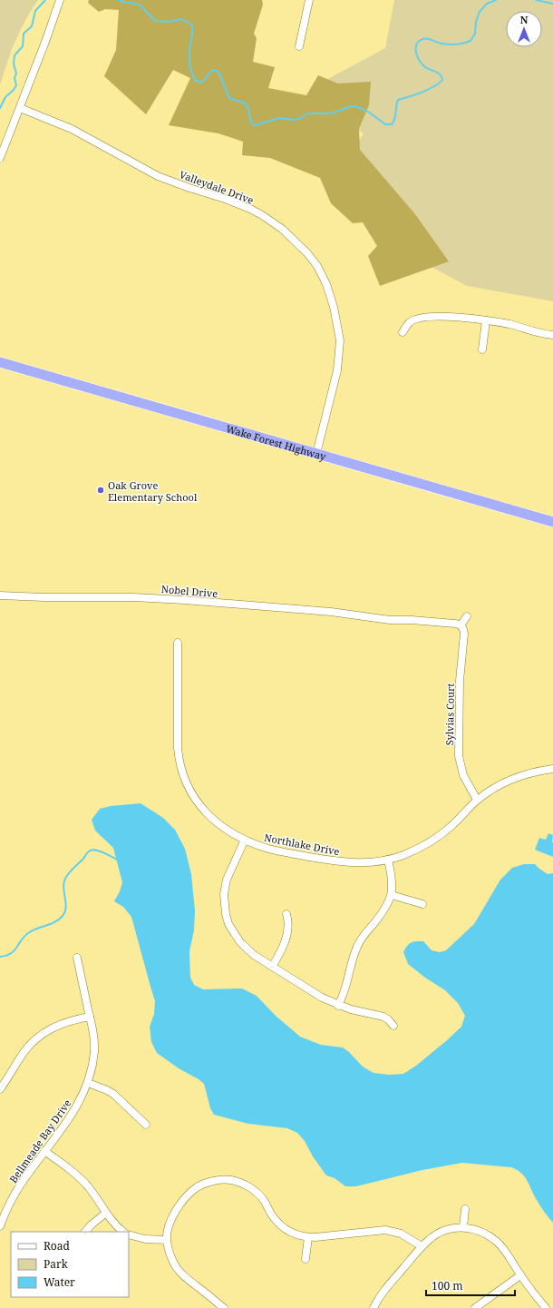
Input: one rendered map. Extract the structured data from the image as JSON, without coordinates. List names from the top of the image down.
{
  "streets": {
    "highway": ["Wake Forest Highway"],
    "street": [
      "Valleydale Drive",
      "Nobel Drive",
      "Sylvias Court",
      "Northlake Drive",
      "Bellmeade Bay Drive"
    ]
  },
  "crossings": [
    ["Valleydale Drive", "Wake Forest Highway"],
    ["Nobel Drive", "Sylvias Court"],
    ["Sylvias Court", "Northlake Drive"]
  ],
  "places": ["Oak Grove Elementary School"],
  "legend": ["Road", "Park", "Water"],
  "scale_bar": "100 m",
  "north": "top"
}
